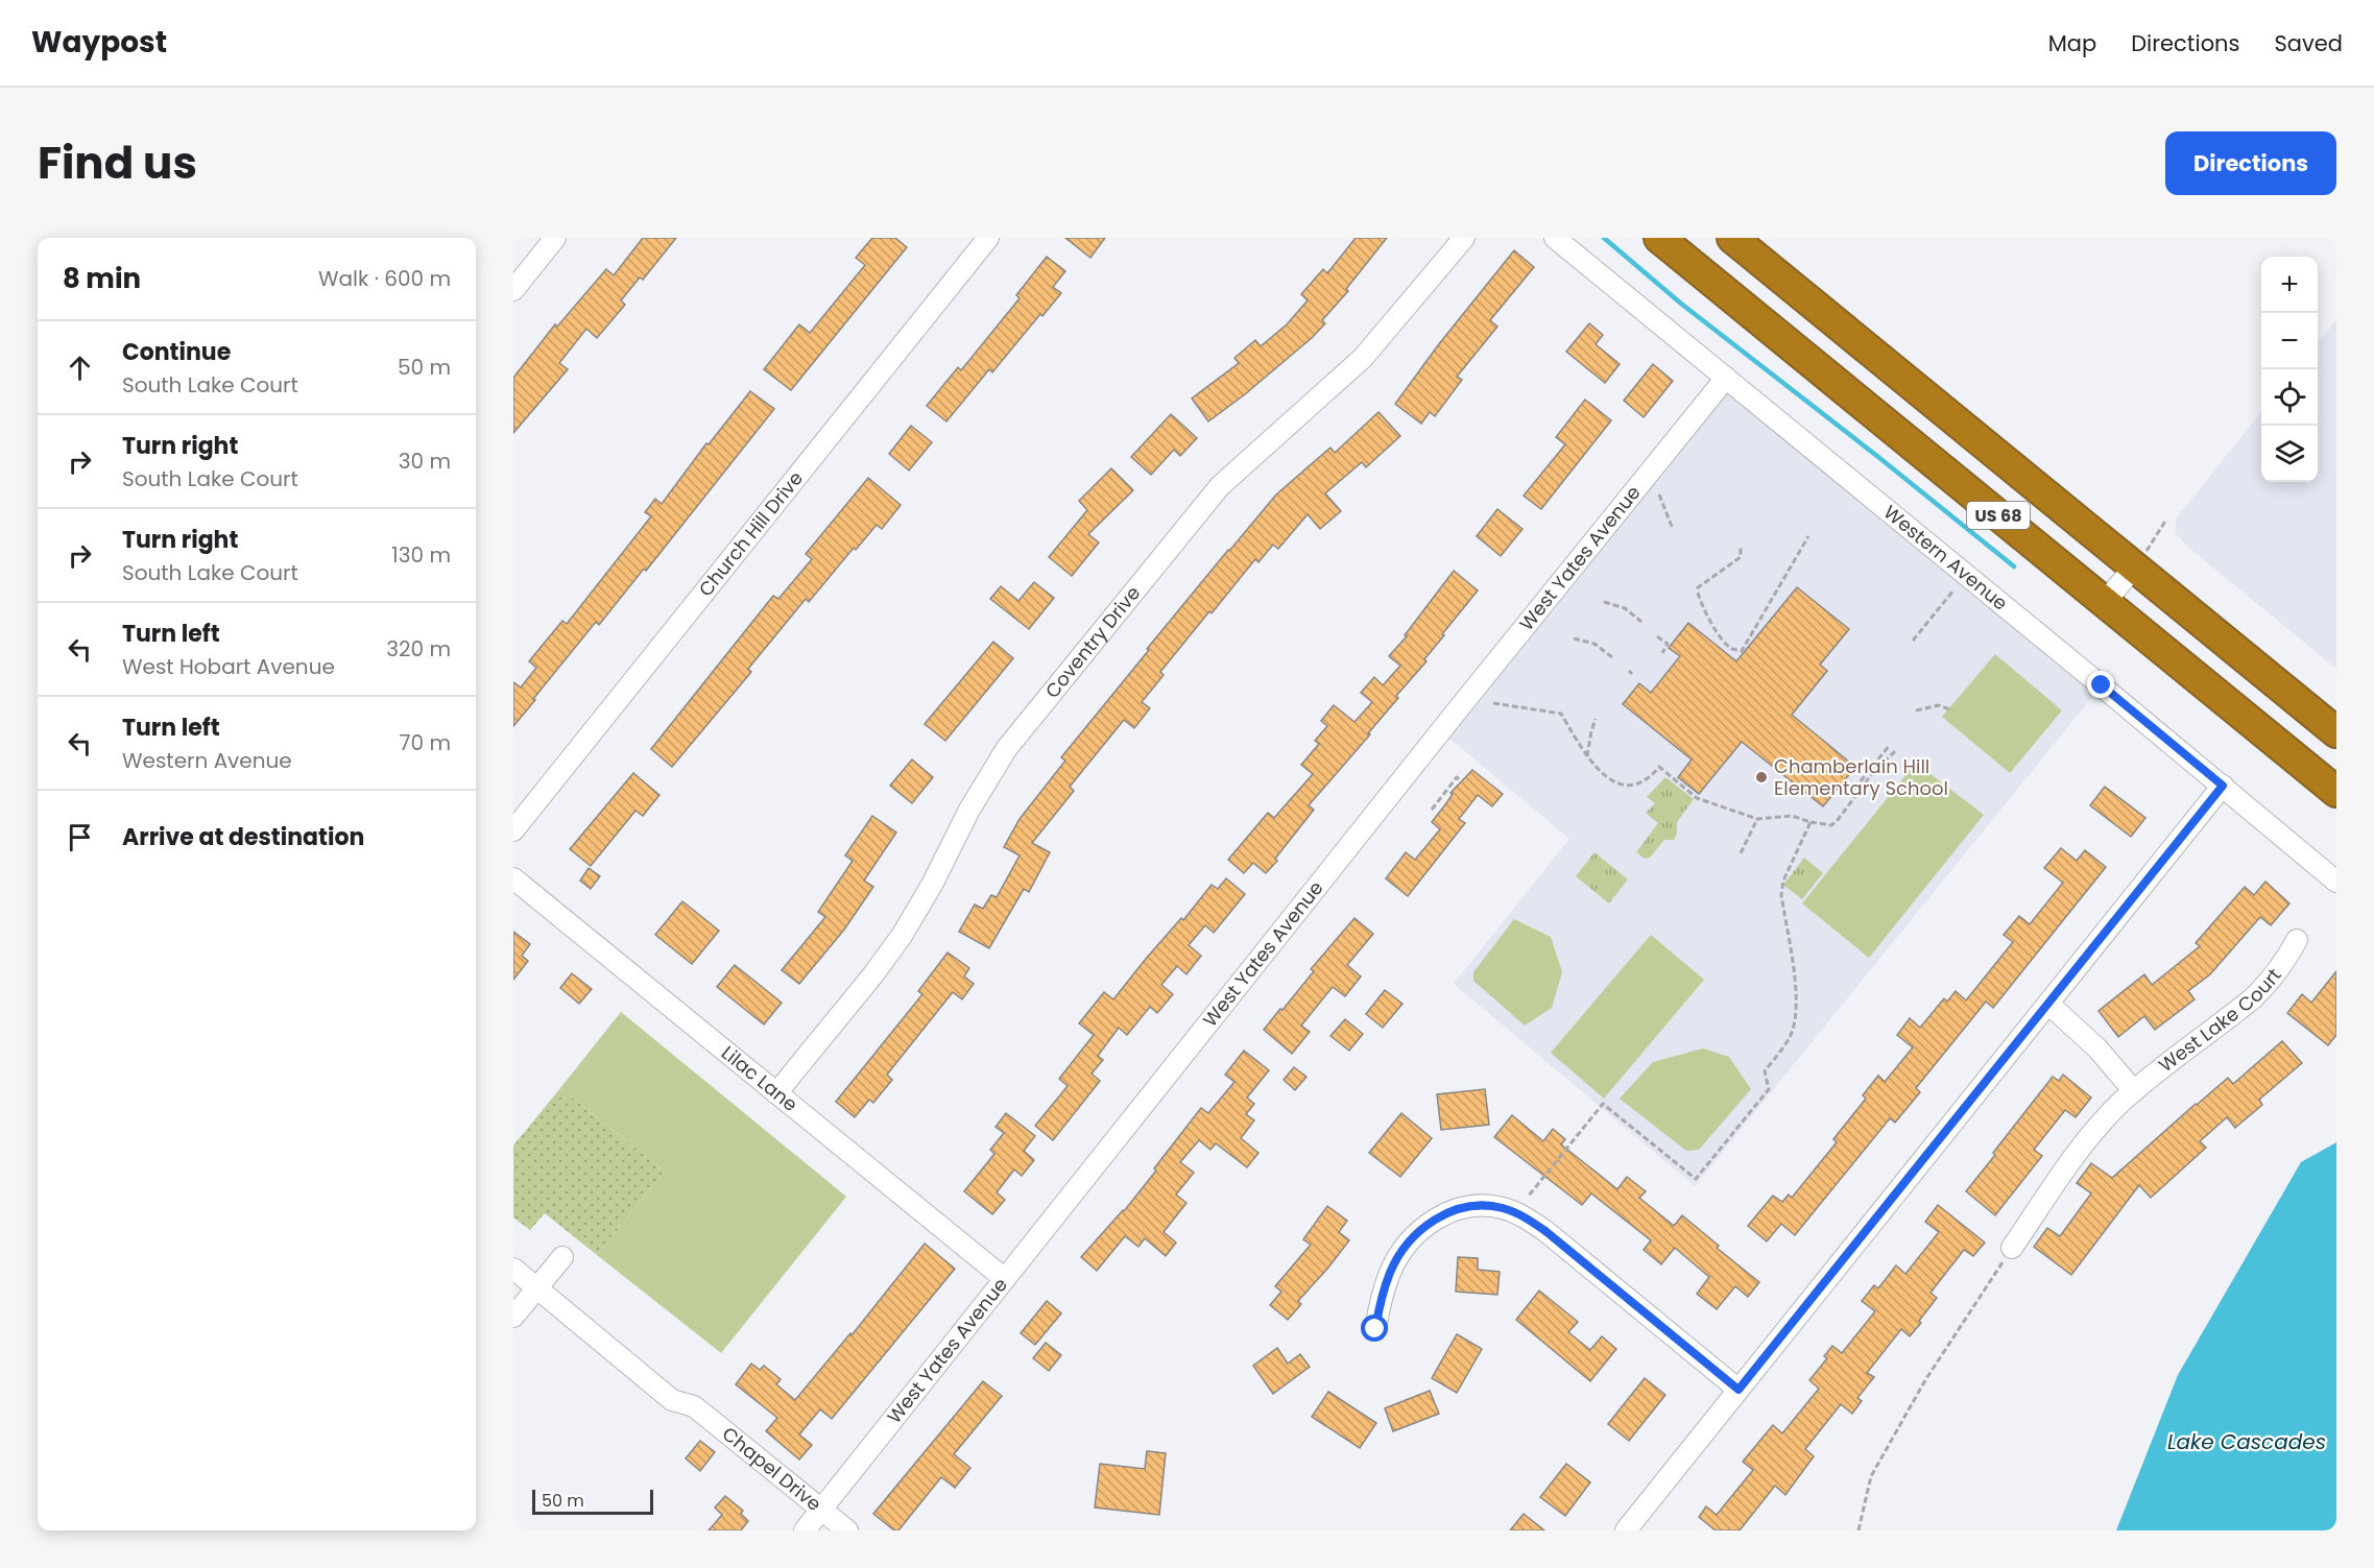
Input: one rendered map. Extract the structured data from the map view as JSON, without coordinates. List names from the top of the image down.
{
  "streets": {
    "highway": ["US 68"],
    "street": [
      "Church Hill Drive",
      "West Yates Avenue",
      "Western Avenue",
      "Coventry Drive",
      "West Lake Court",
      "Lilac Lane",
      "Chapel Drive"
    ]
  },
  "crossings": [
    ["West Yates Avenue", "Western Avenue"],
    ["West Yates Avenue", "Lilac Lane"],
    ["West Yates Avenue", "Chapel Drive"],
    ["Coventry Drive", "Lilac Lane"]
  ],
  "water": ["Lake Cascades"],
  "places": ["Chamberlain Hill Elementary School"],
  "scale_bar": "50 m",
  "page": {
    "header": "Waypost",
    "nav": ["Map", "Directions", "Saved"],
    "title": "Find us",
    "buttons": "Directions",
    "heading": ["8 min", "Walk · 600 m"],
    "map_buttons": ["+", "−"],
    "list": [
      ["Continue", "South Lake Court", "50 m"],
      ["Turn right", "South Lake Court", "30 m"],
      ["Turn right", "South Lake Court", "130 m"],
      ["Turn left", "West Hobart Avenue", "320 m"],
      ["Turn left", "Western Avenue", "70 m"],
      "Arrive at destination"
    ],
    "scale": "50 m"
  }
}
